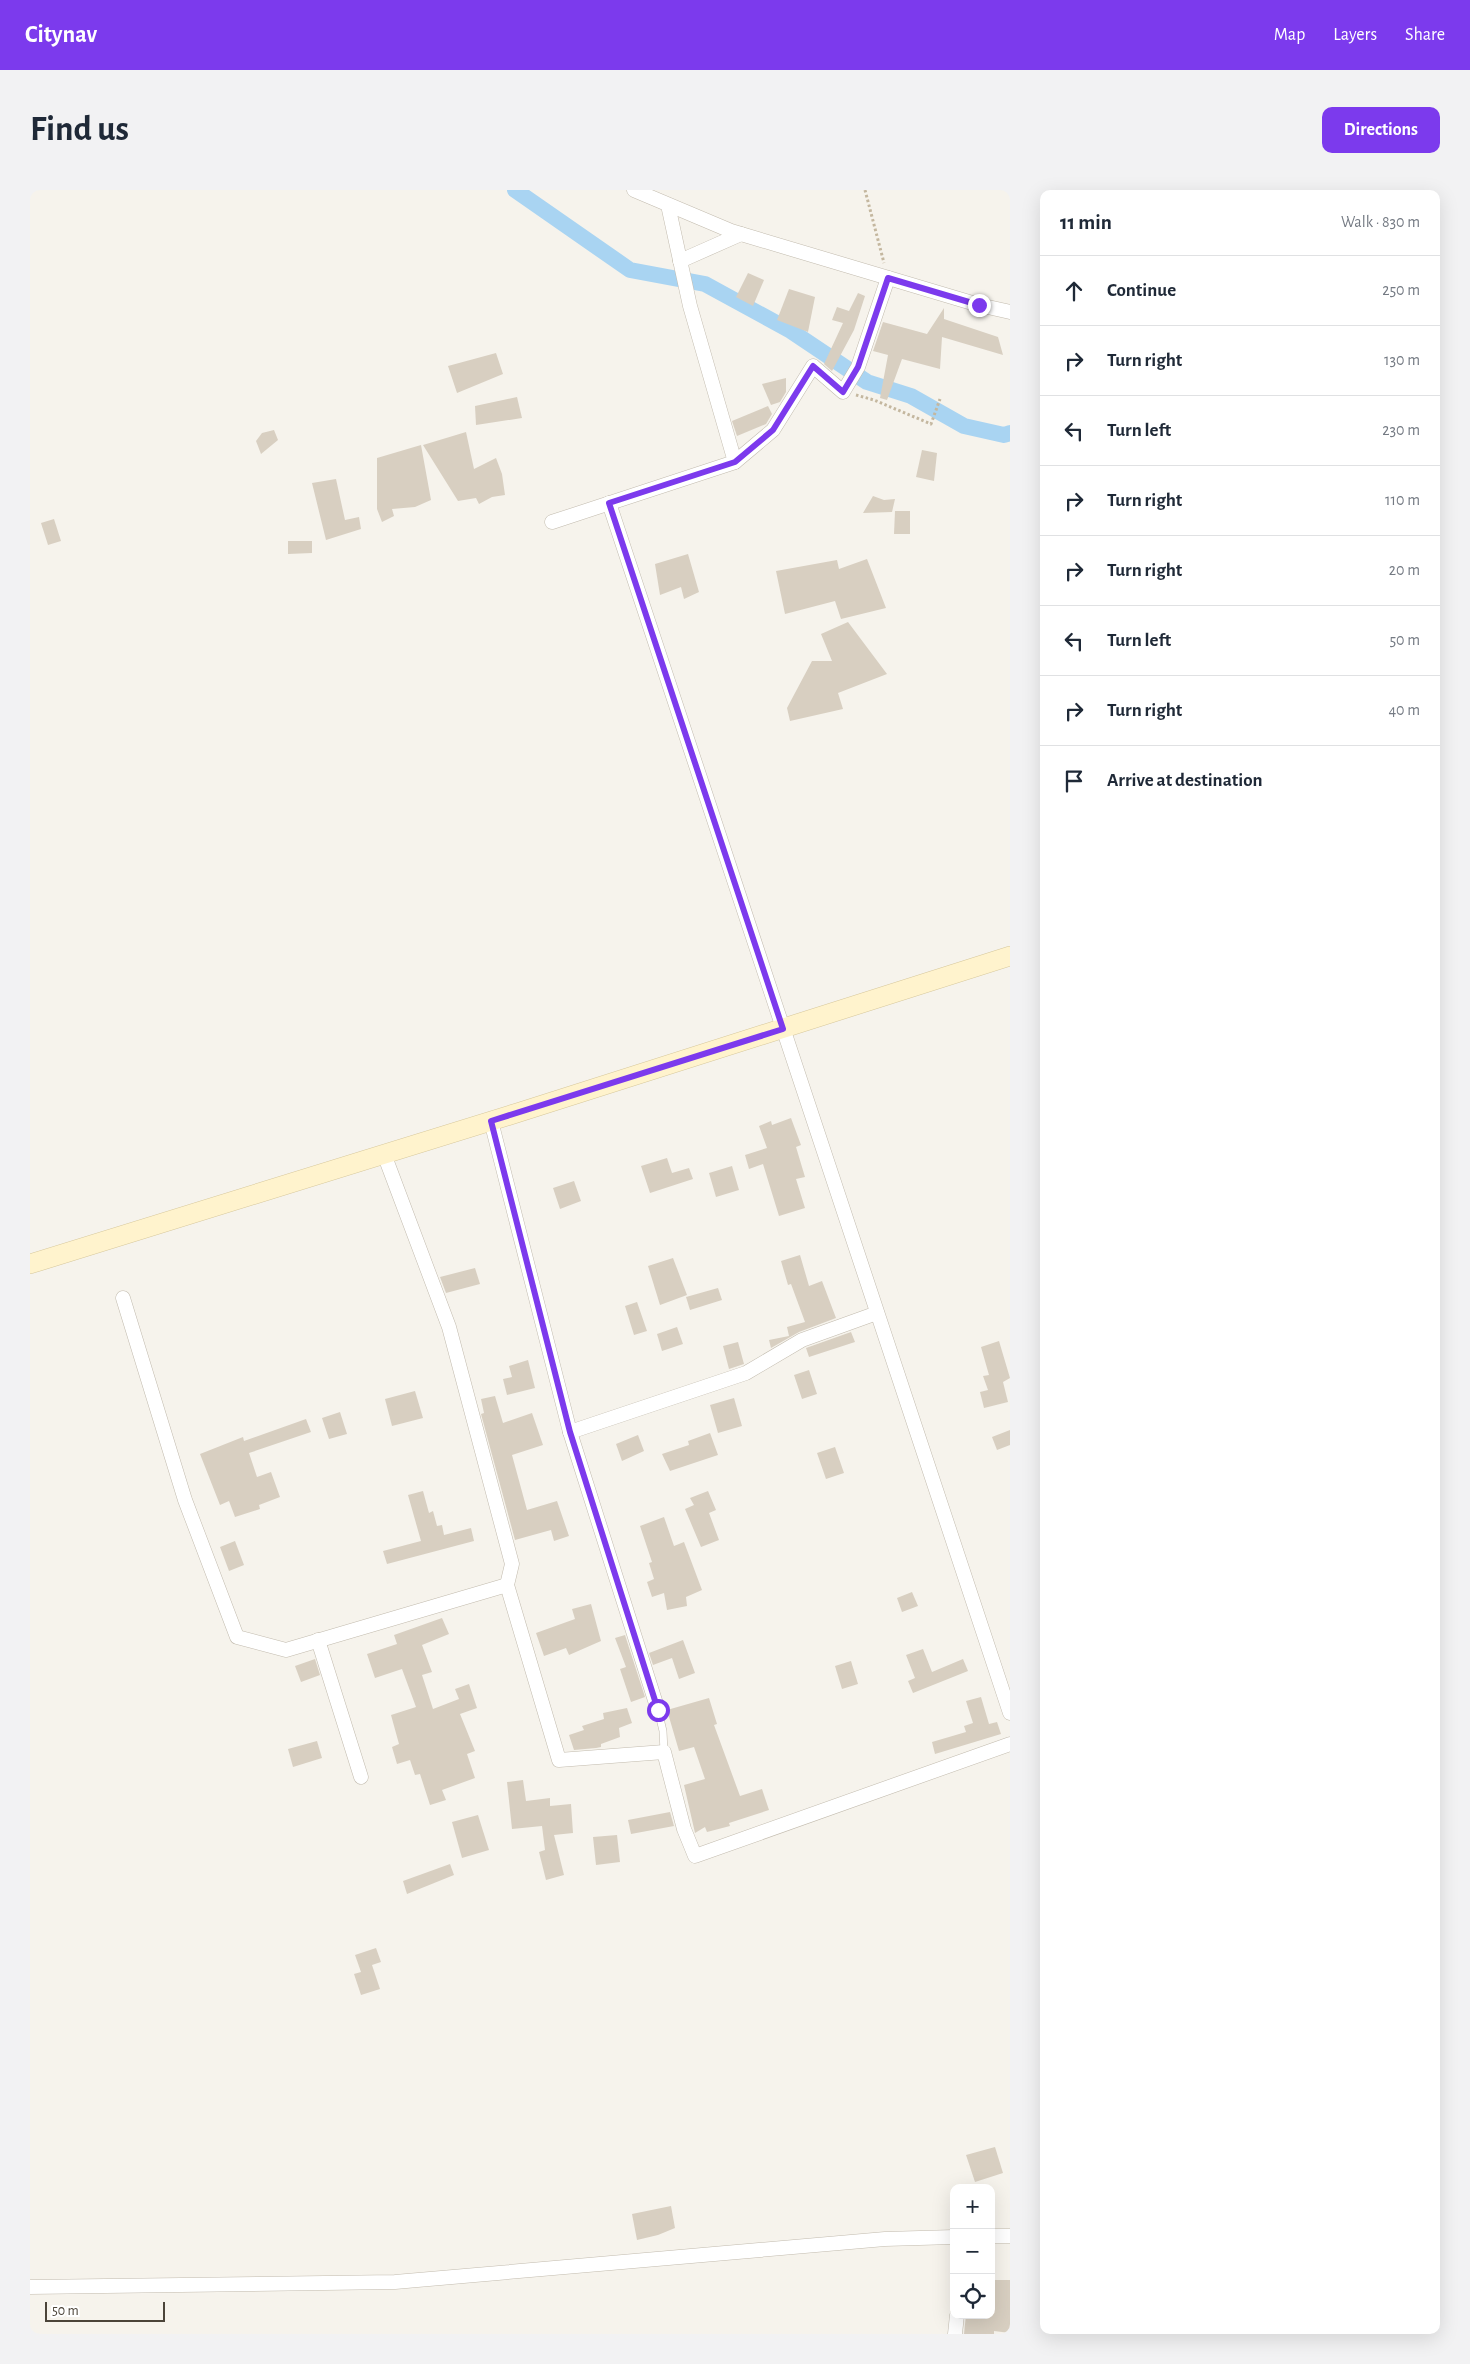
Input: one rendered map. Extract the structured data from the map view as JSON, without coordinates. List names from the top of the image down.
{
  "scale_bar": "50 m",
  "page": {
    "header": "Citynav",
    "nav": ["Map", "Layers", "Share"],
    "buttons": "Directions",
    "title": "Find us",
    "heading": ["11 min", "Walk · 830 m"],
    "list": [
      ["Continue", "250 m"],
      ["Turn right", "130 m"],
      ["Turn left", "230 m"],
      ["Turn right", "110 m"],
      ["Turn right", "20 m"],
      ["Turn left", "50 m"],
      ["Turn right", "40 m"],
      "Arrive at destination"
    ],
    "map_buttons": ["+", "−"],
    "scale": "50 m"
  }
}
